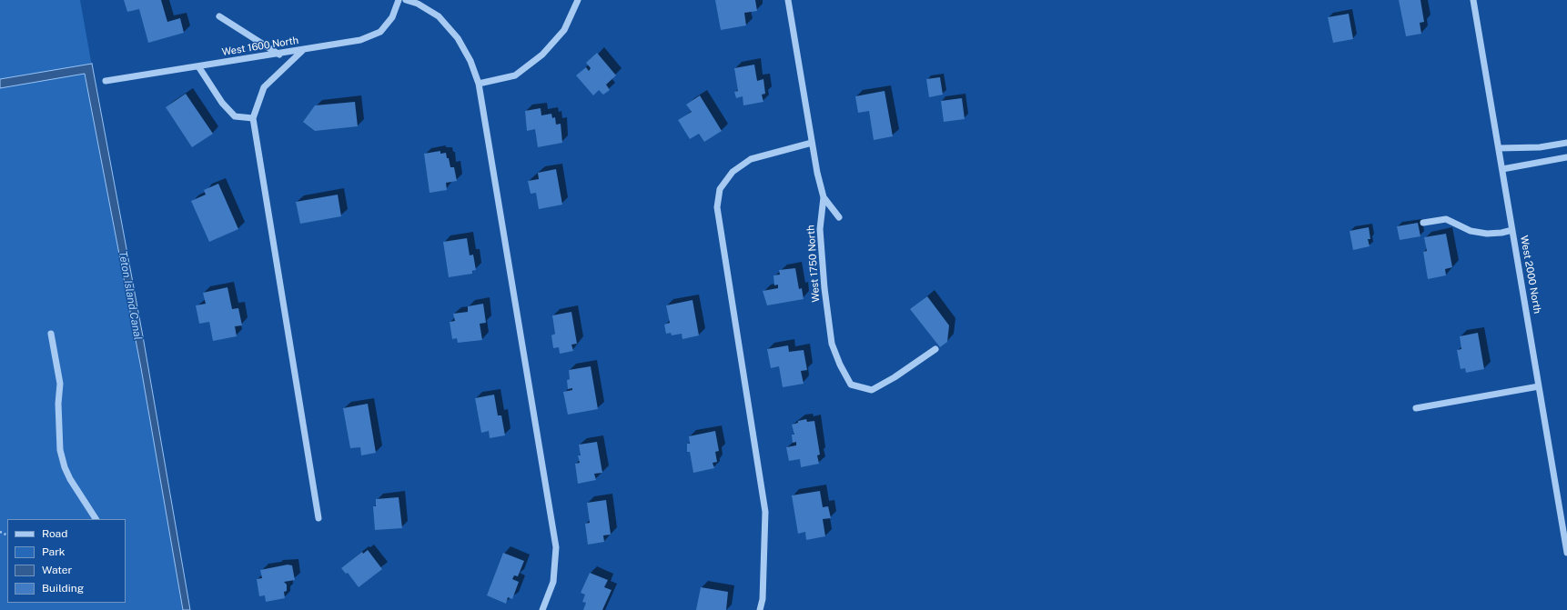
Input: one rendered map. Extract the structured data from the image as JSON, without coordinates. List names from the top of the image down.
{
  "streets": {
    "street": ["West 1600 North", "West 1750 North", "West 2000 North"]
  },
  "water": ["Teton Island Canal"],
  "legend": [
    "Road",
    "Park",
    "Water",
    "Building"
  ]
}
